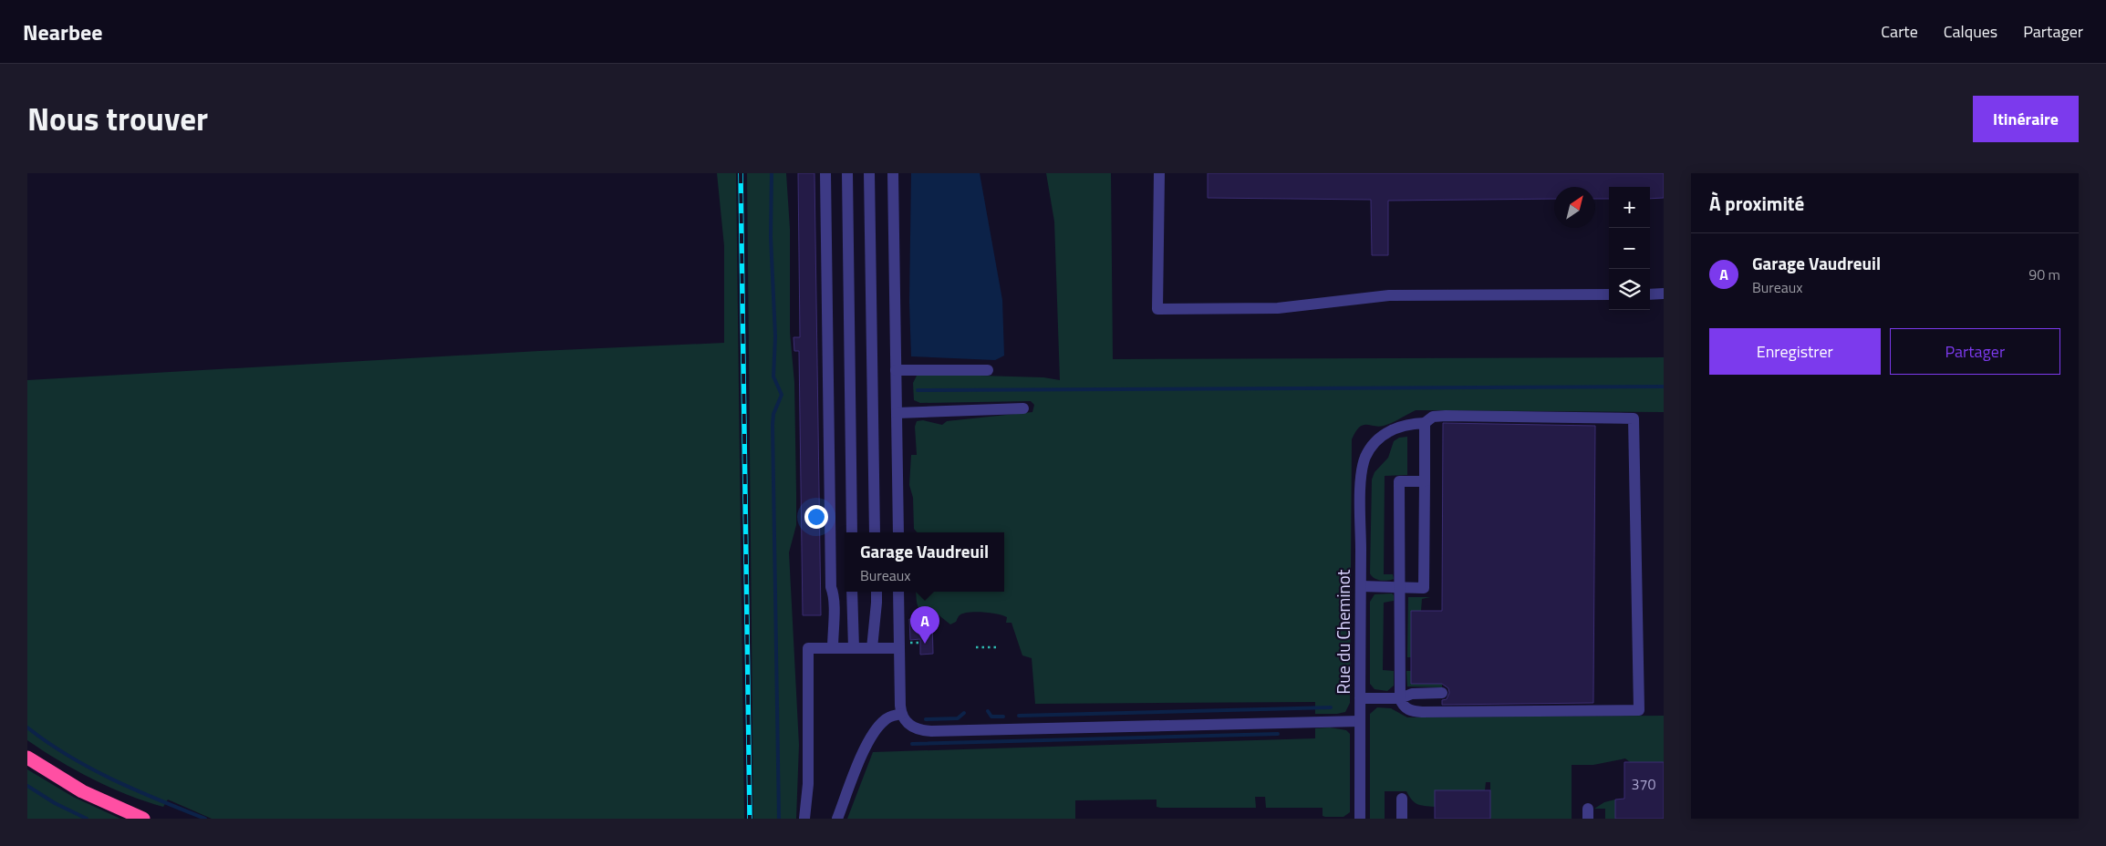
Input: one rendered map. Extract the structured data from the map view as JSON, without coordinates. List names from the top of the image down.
{
  "streets": {
    "street": ["Rue du Cheminot"]
  },
  "house_numbers": ["370"],
  "north": "top right",
  "page": {
    "header": "Nearbee",
    "nav": ["Carte", "Calques", "Partager"],
    "title": "Nous trouver",
    "buttons": [
      "Itinéraire",
      ["Enregistrer", "Partager"]
    ],
    "heading": "À proximité",
    "map_buttons": ["+", "−"],
    "list": [
      {
        "mark": "A",
        "name": "Garage Vaudreuil",
        "note": "Bureaux",
        "value": "90 m"
      }
    ],
    "popup": ["Garage Vaudreuil", "Bureaux"],
    "pins": "A"
  }
}
